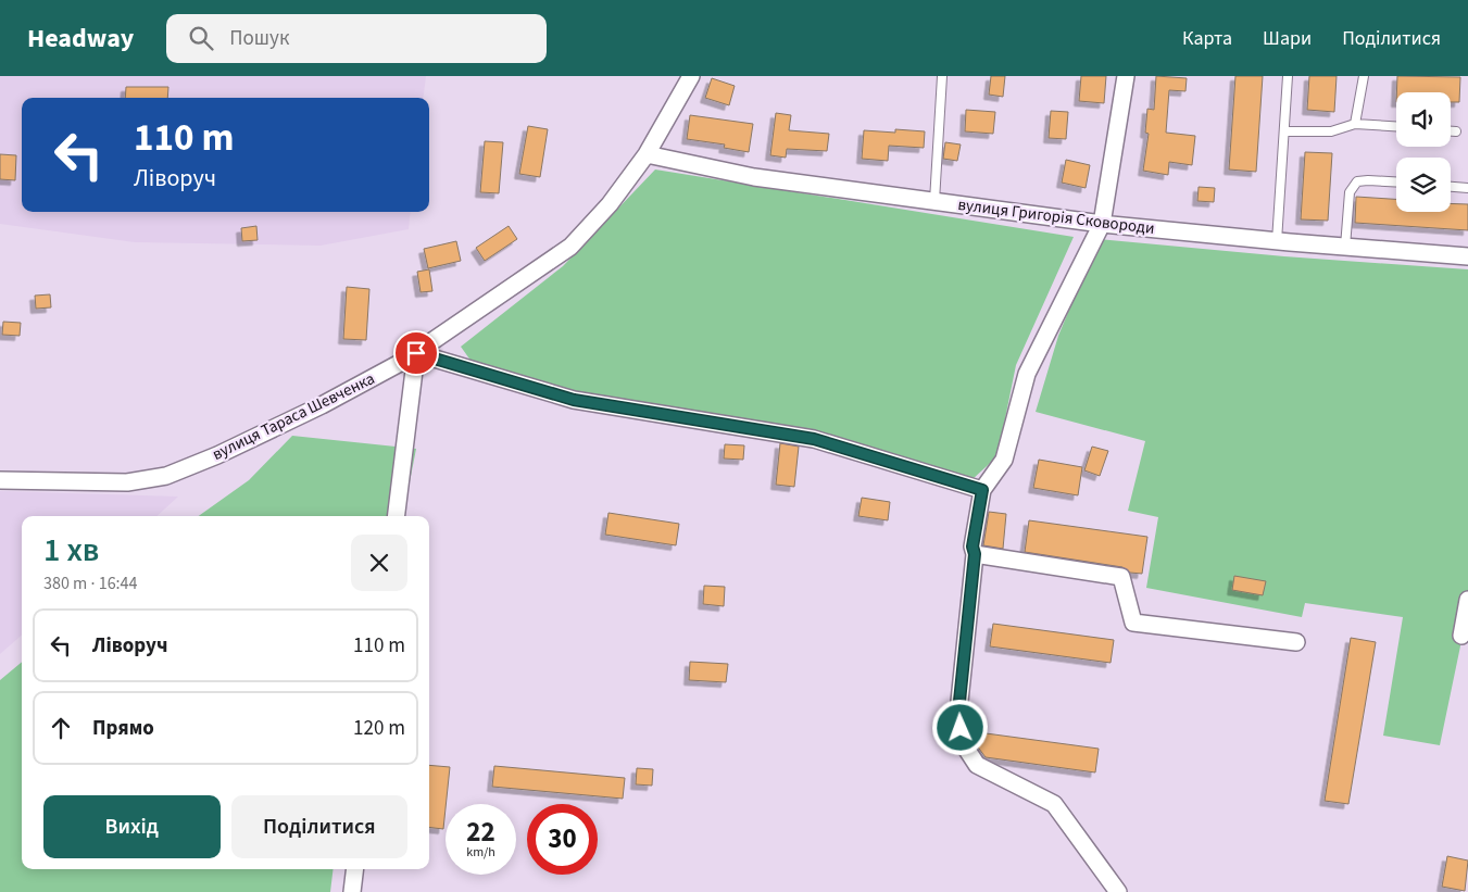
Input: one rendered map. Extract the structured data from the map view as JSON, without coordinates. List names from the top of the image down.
{
  "streets": {
    "street": ["вулиця Григорія Сковороди", "вулиця Тараса Шевченка"]
  },
  "crossings": [
    ["вулиця Григорія Сковороди", "вулиця Тараса Шевченка"]
  ],
  "page": {
    "header": "Headway",
    "search": "Пошук",
    "nav": ["Карта", "Шари", "Поділитися"],
    "turn": ["110 m", "Ліворуч"],
    "heading": ["1 хв", "380 m · 16:44"],
    "list": [
      {
        "name": "Ліворуч",
        "value": "110 m"
      },
      {
        "name": "Прямо",
        "value": "120 m"
      }
    ],
    "buttons": ["Вихід", "Поділитися"],
    "speed": "22 km/h",
    "limit": "30"
  }
}
